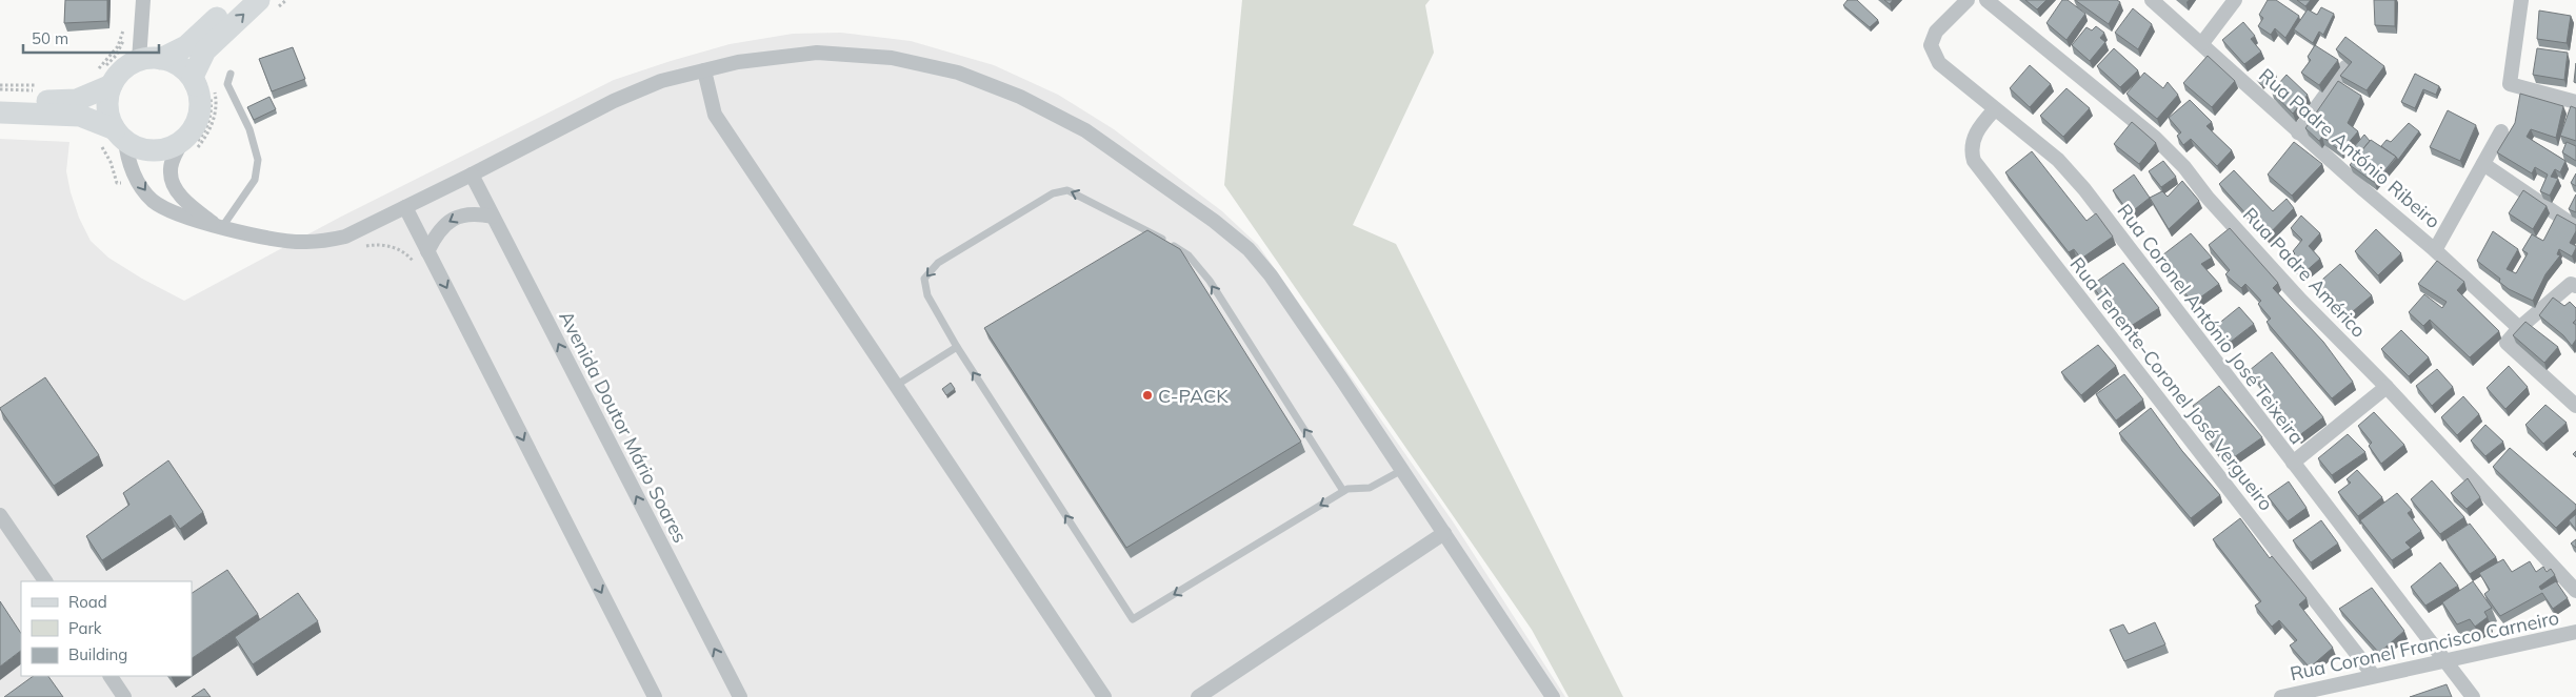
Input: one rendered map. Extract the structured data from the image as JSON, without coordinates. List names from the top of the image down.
{
  "streets": {
    "street": [
      "Rua Padre António Ribeiro",
      "Rua Padre Américo",
      "Rua Coronel António José Teixeira",
      "Rua Tenente-Coronel José Vergueiro",
      "Avenida Doutor Mário Soares",
      "Rua Coronel Francisco Carneiro"
    ]
  },
  "crossings": [
    ["Rua Coronel António José Teixeira", "Rua Tenente-Coronel José Vergueiro"],
    ["Rua Coronel António José Teixeira", "Rua Coronel Francisco Carneiro"],
    ["Rua Tenente-Coronel José Vergueiro", "Rua Coronel Francisco Carneiro"]
  ],
  "places": ["C-PACK"],
  "legend": ["Road", "Park", "Building"],
  "scale_bar": "50 m"
}
